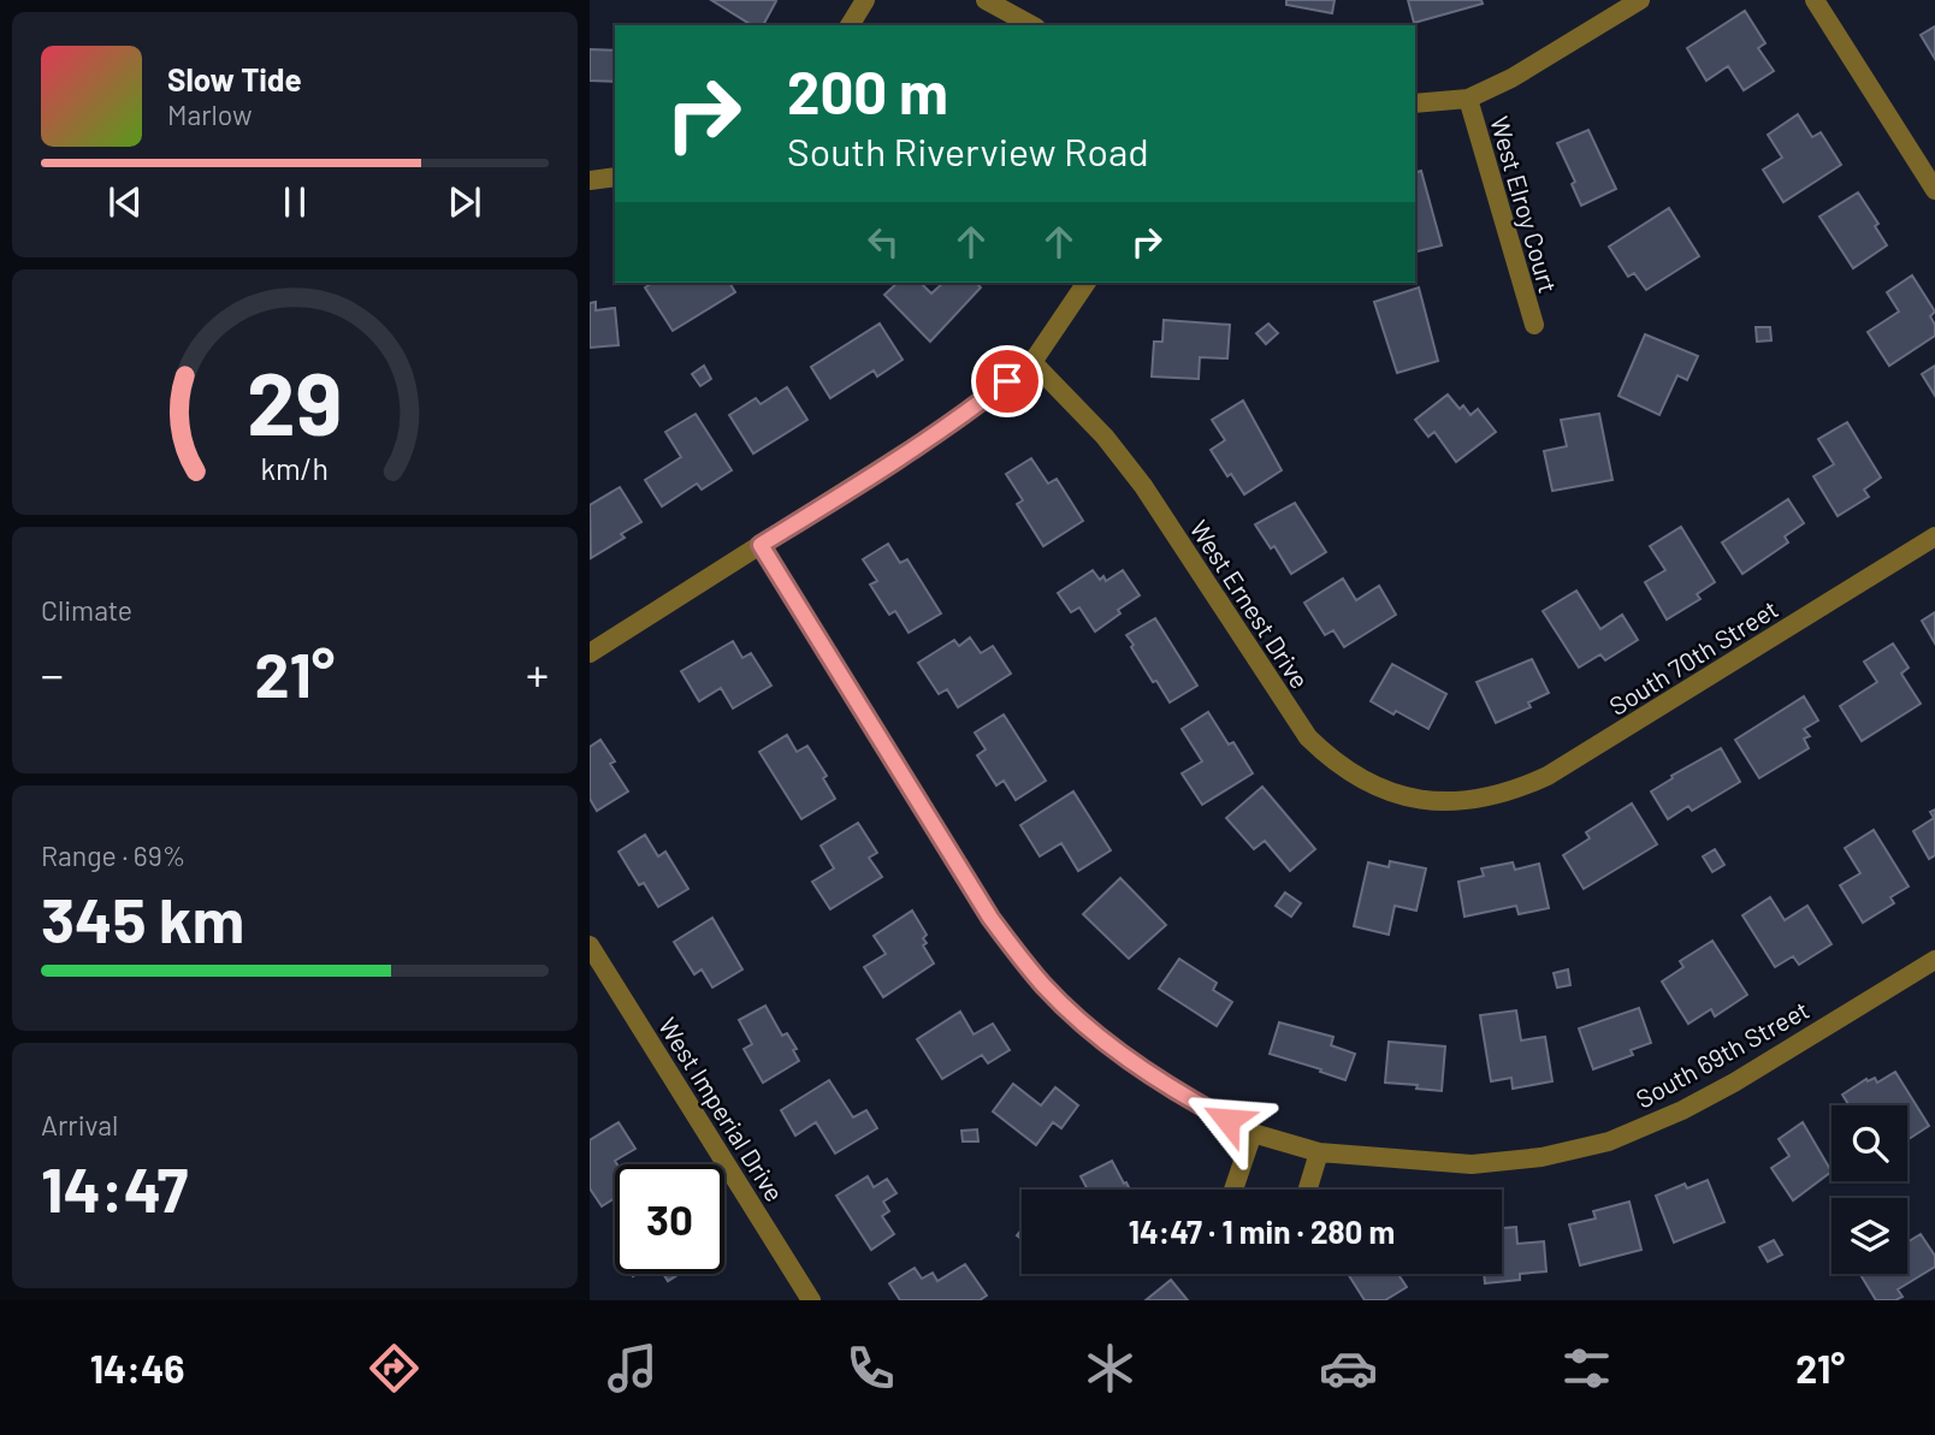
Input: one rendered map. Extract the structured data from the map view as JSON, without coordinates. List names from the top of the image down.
{
  "streets": {
    "street": [
      "West Elroy Court",
      "West Ernest Drive",
      "South 70th Street",
      "South 69th Street",
      "West Imperial Drive"
    ]
  },
  "crossings": [
    ["West Ernest Drive", "South 70th Street"]
  ],
  "page": {
    "turn": ["200 m", "South Riverview Road"],
    "song": ["Slow Tide", "Marlow"],
    "tile": [
      "Climate",
      ["Range · 69%", "345 km"],
      ["Arrival", "14:47"]
    ],
    "heat": ["−", "21°", "+"],
    "limit": "30",
    "trip": "14:47 · 1 min · 280 m",
    "tabs": ["14:46", "21°"],
    "gauge": ["29", "km/h"]
  }
}
